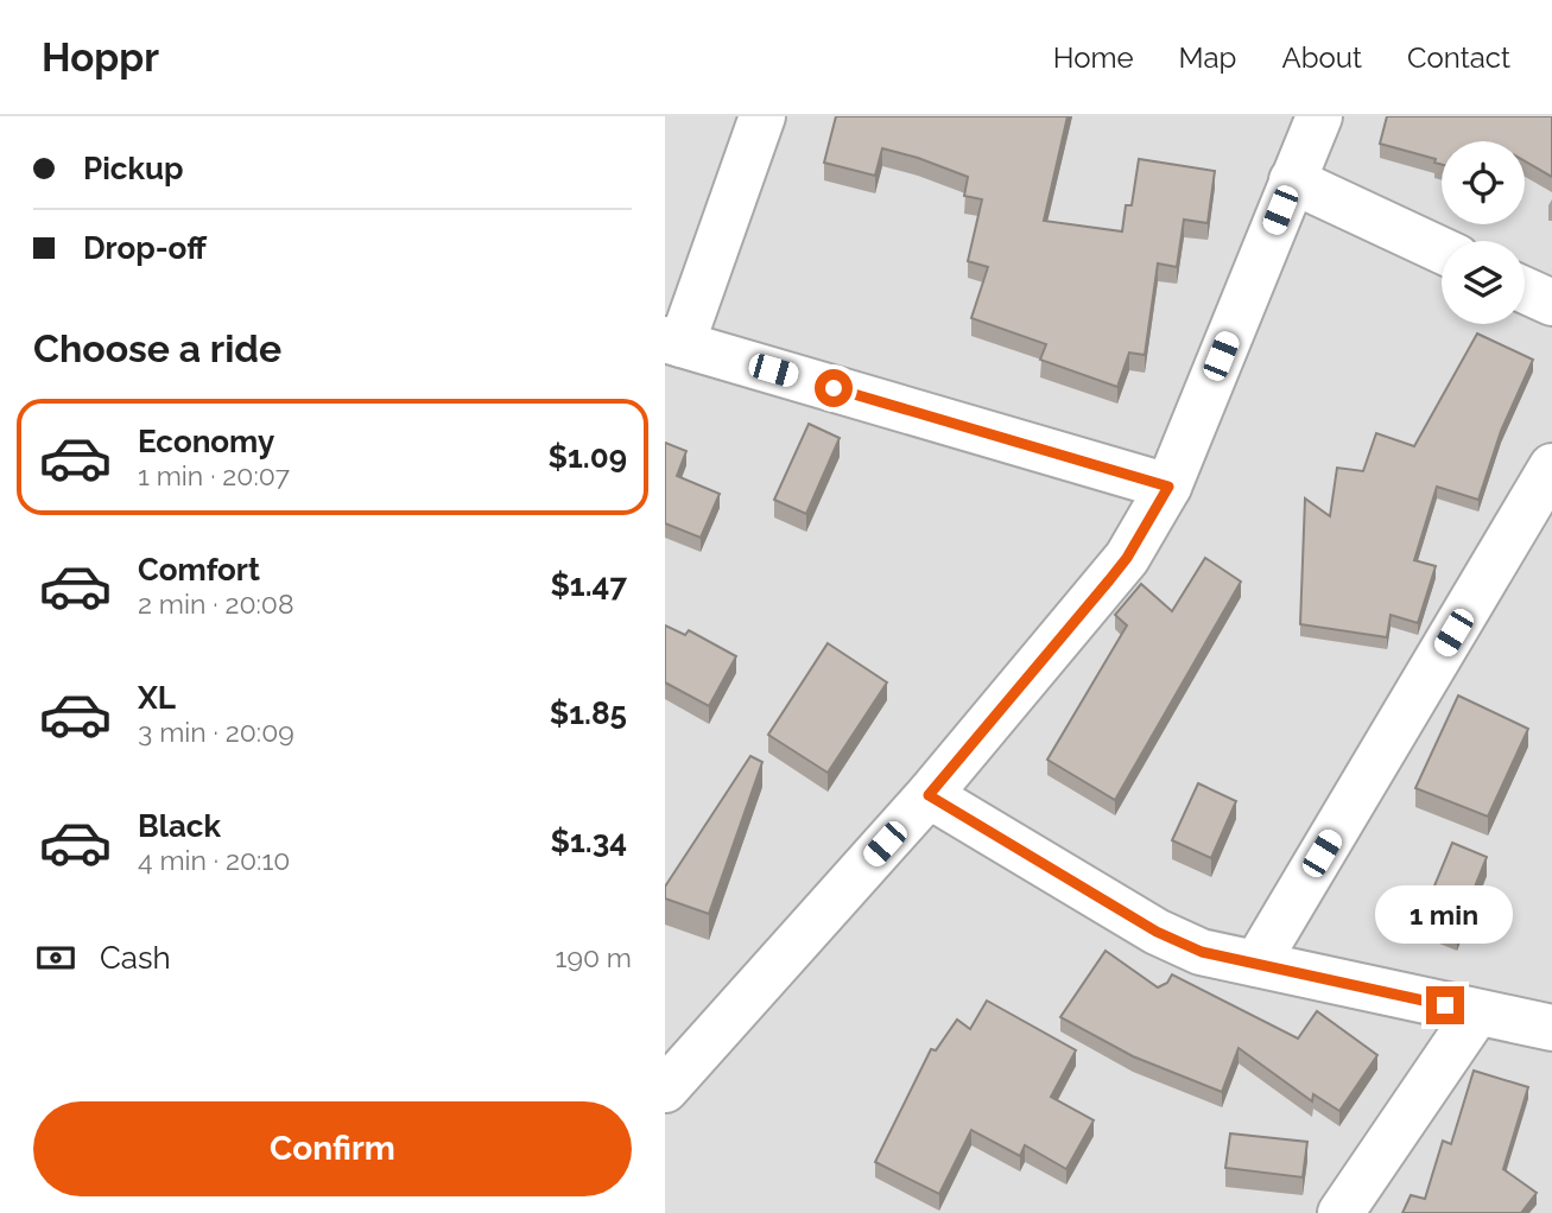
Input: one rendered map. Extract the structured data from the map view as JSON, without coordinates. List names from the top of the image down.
{
  "page": {
    "header": "Hoppr",
    "nav": [
      "Home",
      "Map",
      "About",
      "Contact"
    ],
    "banner": ["Pickup", "Drop-off"],
    "heading": "Choose a ride",
    "list": [
      {
        "name": "Economy",
        "note": "1 min · 20:07",
        "value": "$1.09"
      },
      {
        "name": "Comfort",
        "note": "2 min · 20:08",
        "value": "$1.47"
      },
      {
        "name": "XL",
        "note": "3 min · 20:09",
        "value": "$1.85"
      },
      {
        "name": "Black",
        "note": "4 min · 20:10",
        "value": "$1.34"
      }
    ],
    "bubble": "1 min",
    "pay": ["Cash", "190 m"],
    "buttons": "Confirm"
  }
}
